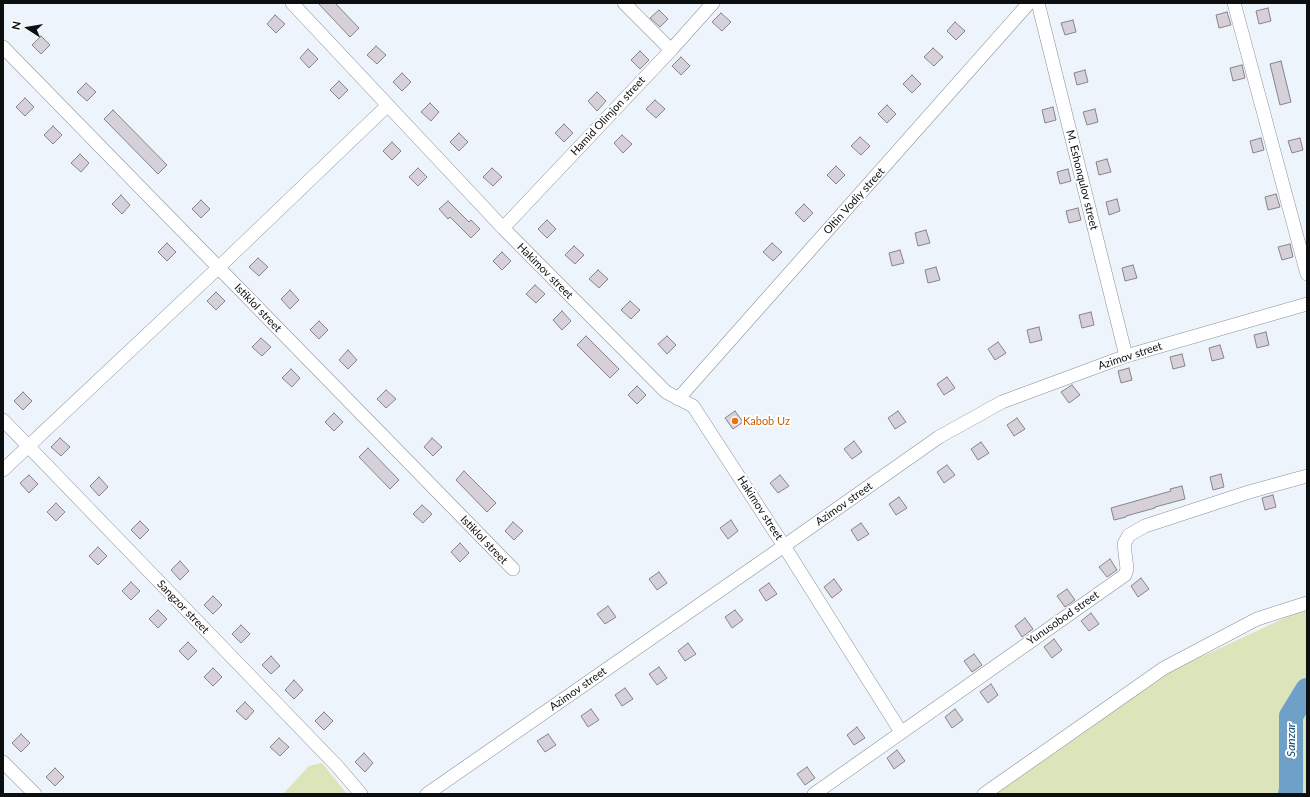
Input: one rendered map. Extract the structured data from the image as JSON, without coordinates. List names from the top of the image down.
{
  "streets": {
    "street": [
      "Hamid Olimjon street",
      "M. Eshonqulov street",
      "Oltin Vodiy street",
      "Hakimov street",
      "Istiklol street",
      "Azimov street",
      "Sangzor street",
      "Yunusobod street"
    ]
  },
  "crossings": [
    ["Hamid Olimjon street", "Hakimov street"],
    ["M. Eshonqulov street", "Azimov street"],
    ["Oltin Vodiy street", "Hakimov street"],
    ["Hakimov street", "Azimov street"],
    ["Hakimov street", "Yunusobod street"]
  ],
  "water": ["Sanzar"],
  "places": ["Kabob Uz"],
  "north": "left"
}
